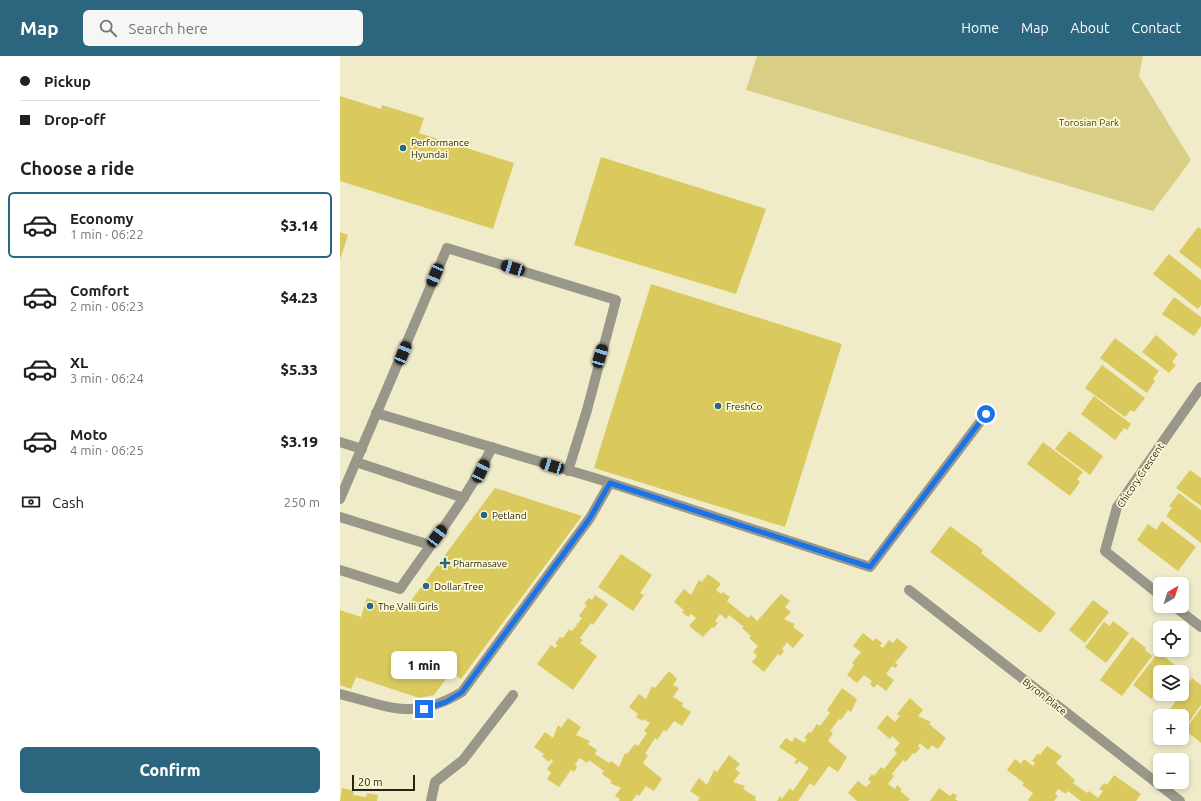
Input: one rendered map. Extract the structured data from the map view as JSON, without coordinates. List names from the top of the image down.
{
  "streets": {
    "street": ["Chicory Crescent", "Byron Place"]
  },
  "parks": ["Torosian Park"],
  "places": {
    "other": [
      "Performance Hyundai",
      "FreshCo",
      "Petland",
      "Dollar Tree",
      "The Valli Girls"
    ],
    "health": ["Pharmasave"]
  },
  "scale_bar": "20 m",
  "north": "top right",
  "page": {
    "header": "Map",
    "search": "Search here",
    "nav": [
      "Home",
      "Map",
      "About",
      "Contact"
    ],
    "banner": ["Pickup", "Drop-off"],
    "heading": "Choose a ride",
    "list": [
      {
        "name": "Economy",
        "note": "1 min · 06:22",
        "value": "$3.14"
      },
      {
        "name": "Comfort",
        "note": "2 min · 06:23",
        "value": "$4.23"
      },
      {
        "name": "XL",
        "note": "3 min · 06:24",
        "value": "$5.33"
      },
      {
        "name": "Moto",
        "note": "4 min · 06:25",
        "value": "$3.19"
      }
    ],
    "pay": ["Cash", "250 m"],
    "map_buttons": ["+", "−"],
    "bubble": "1 min",
    "buttons": "Confirm",
    "scale": "20 m"
  }
}
